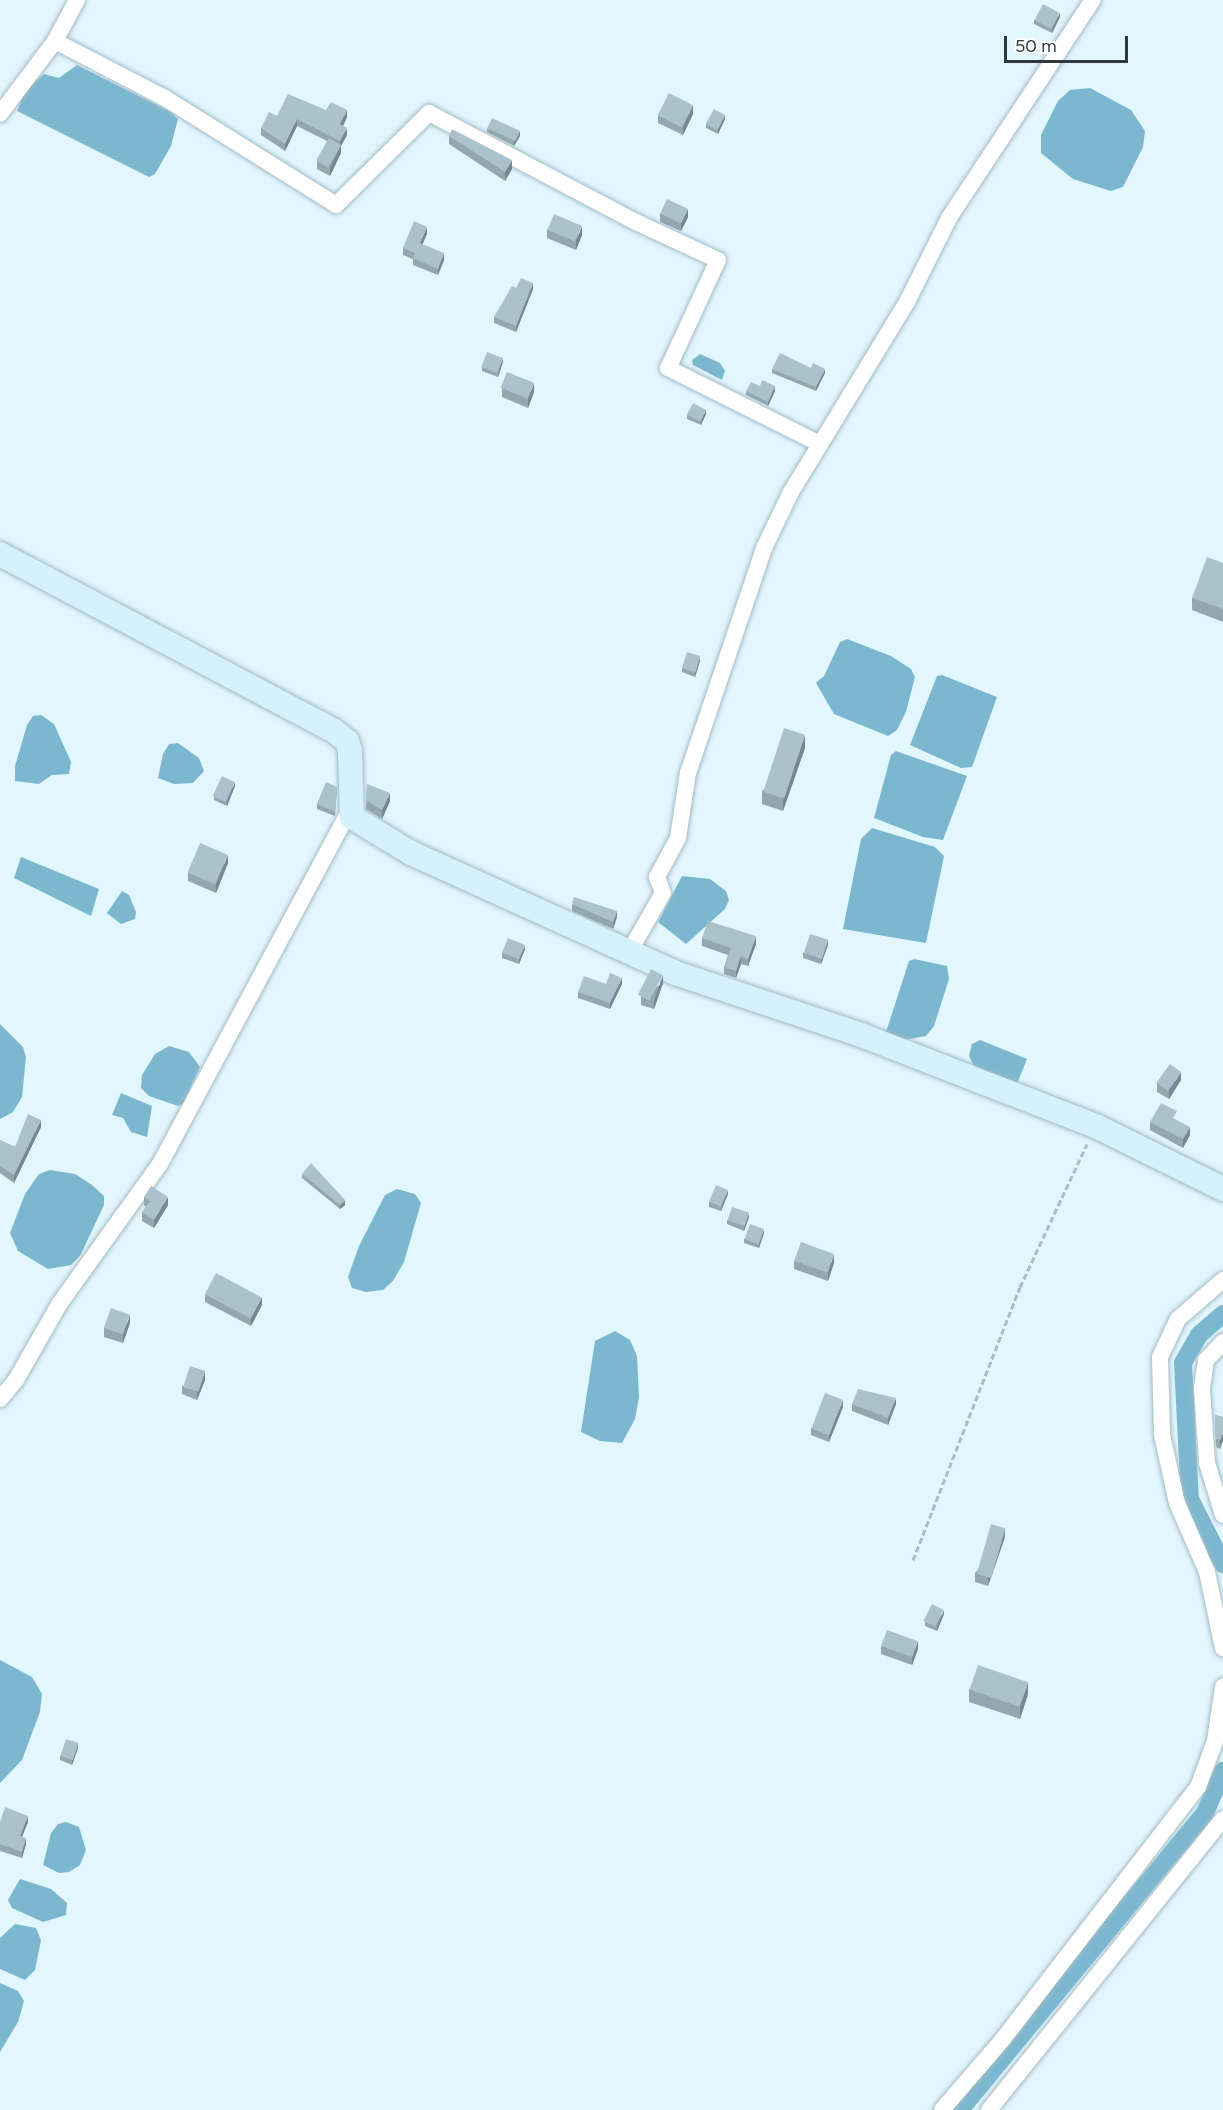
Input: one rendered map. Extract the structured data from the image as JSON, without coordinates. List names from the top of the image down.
{
  "scale_bar": "50 m"
}
